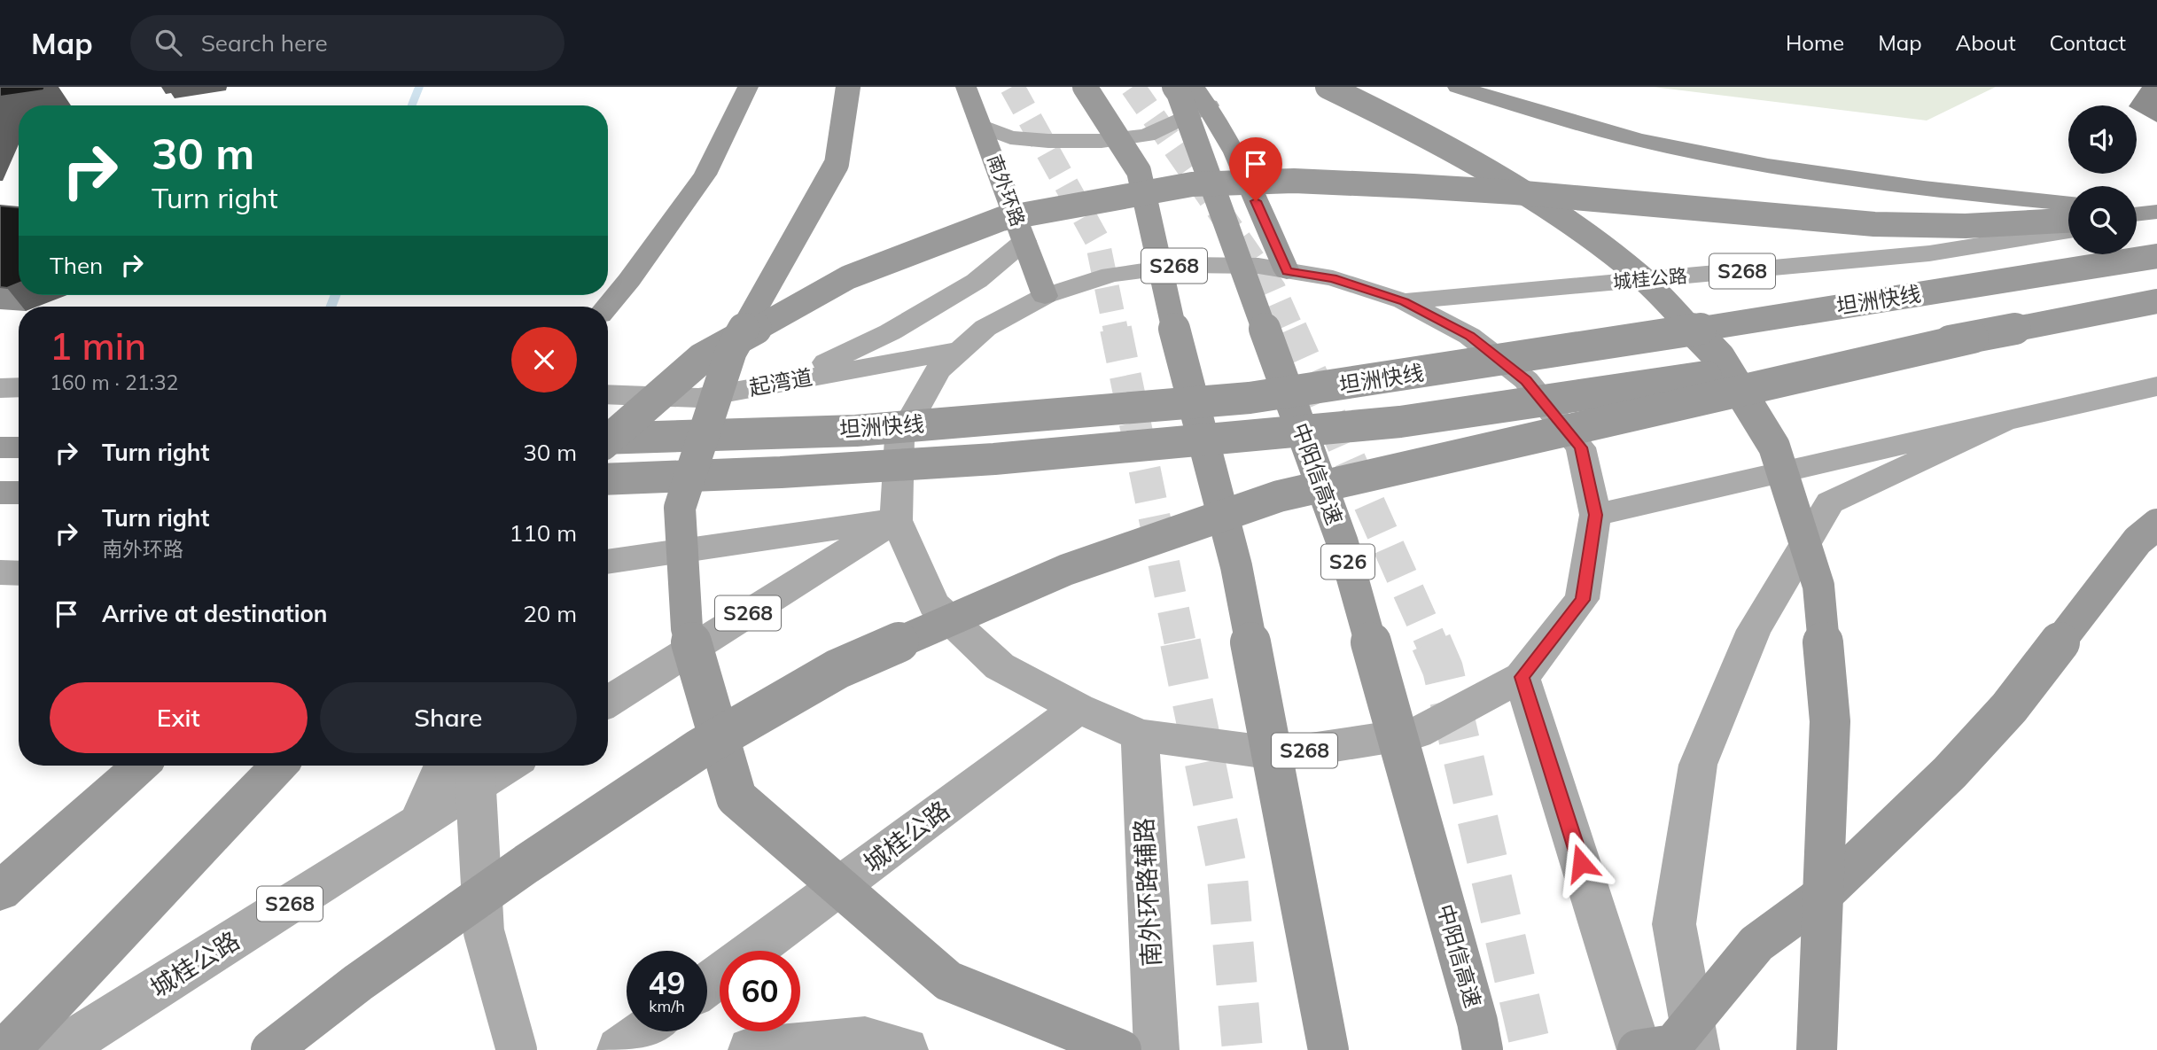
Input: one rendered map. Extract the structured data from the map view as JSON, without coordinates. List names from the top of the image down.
{
  "streets": {
    "highway": [
      "南外环路",
      "坦洲快线",
      "中阳信高速",
      "S26"
    ],
    "main road": [
      "S268",
      "城桂公路",
      "起湾道",
      "南外环路辅路"
    ]
  },
  "crossings": [
    ["南外环路", "S268"],
    ["S268", "城桂公路"],
    ["S268", "起湾道"],
    ["S268", "南外环路辅路"]
  ],
  "page": {
    "header": "Map",
    "search": "Search here",
    "nav": [
      "Home",
      "Map",
      "About",
      "Contact"
    ],
    "turn": ["30 m", "Turn right"],
    "then": "Then",
    "heading": ["1 min", "160 m · 21:32"],
    "list": [
      {
        "name": "Turn right",
        "value": "30 m"
      },
      {
        "name": "Turn right",
        "note": "南外环路",
        "value": "110 m"
      },
      {
        "name": "Arrive at destination",
        "value": "20 m"
      }
    ],
    "buttons": ["Exit", "Share"],
    "speed": "49 km/h",
    "limit": "60"
  }
}
